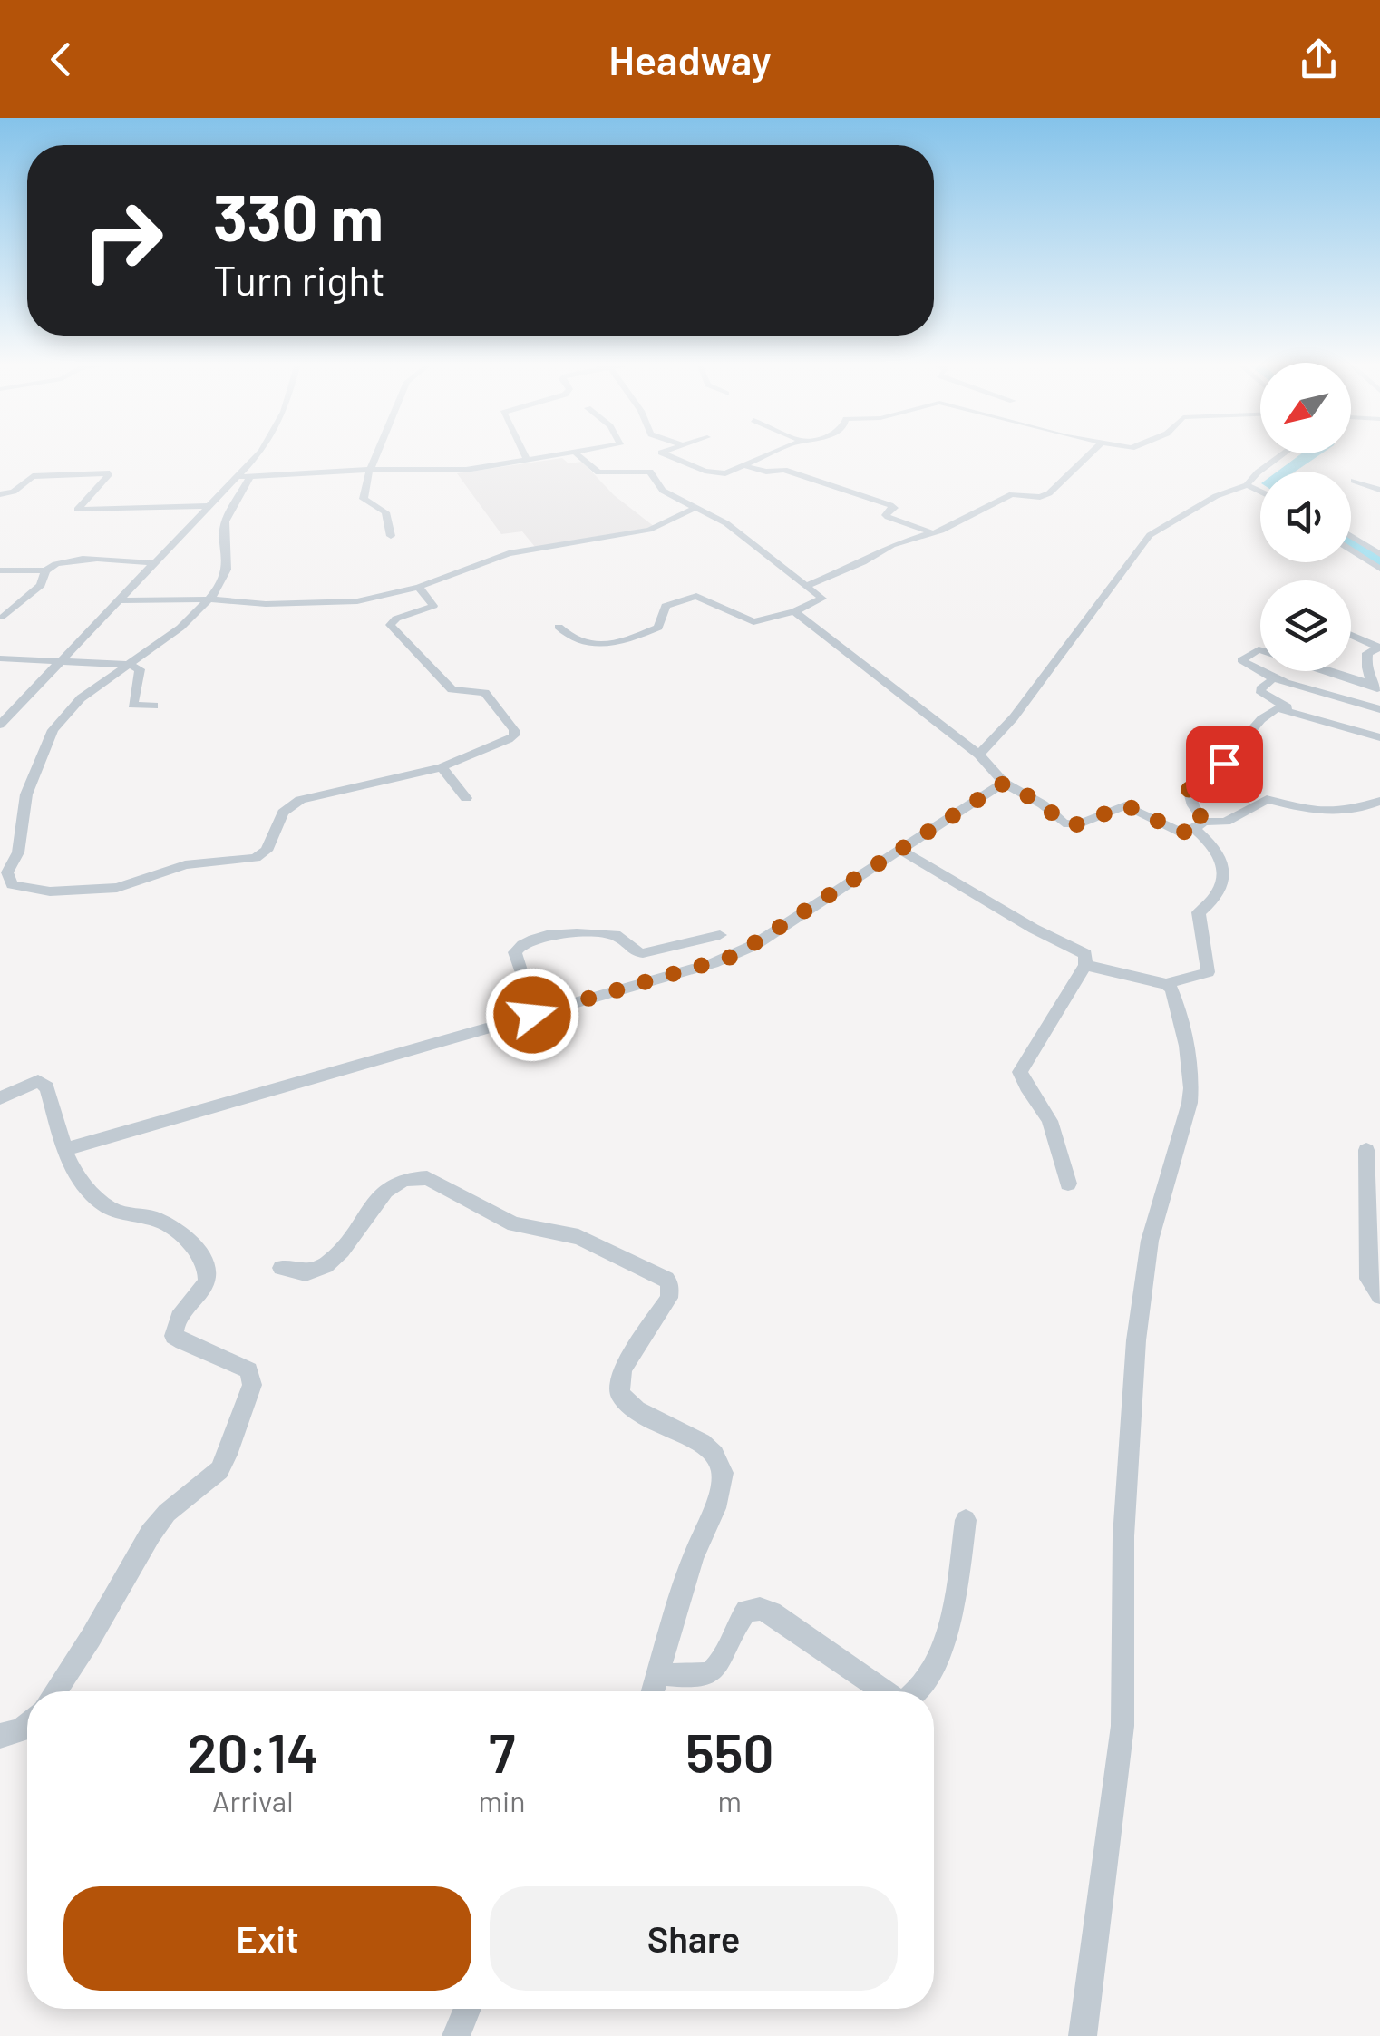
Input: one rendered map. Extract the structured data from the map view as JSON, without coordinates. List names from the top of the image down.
{
  "north": "bottom left",
  "page": {
    "header": "Headway",
    "turn": ["330 m", "Turn right"],
    "eta": [
      "20:14",
      "Arrival",
      "7",
      "min",
      "550",
      "m"
    ],
    "buttons": ["Exit", "Share"]
  }
}
